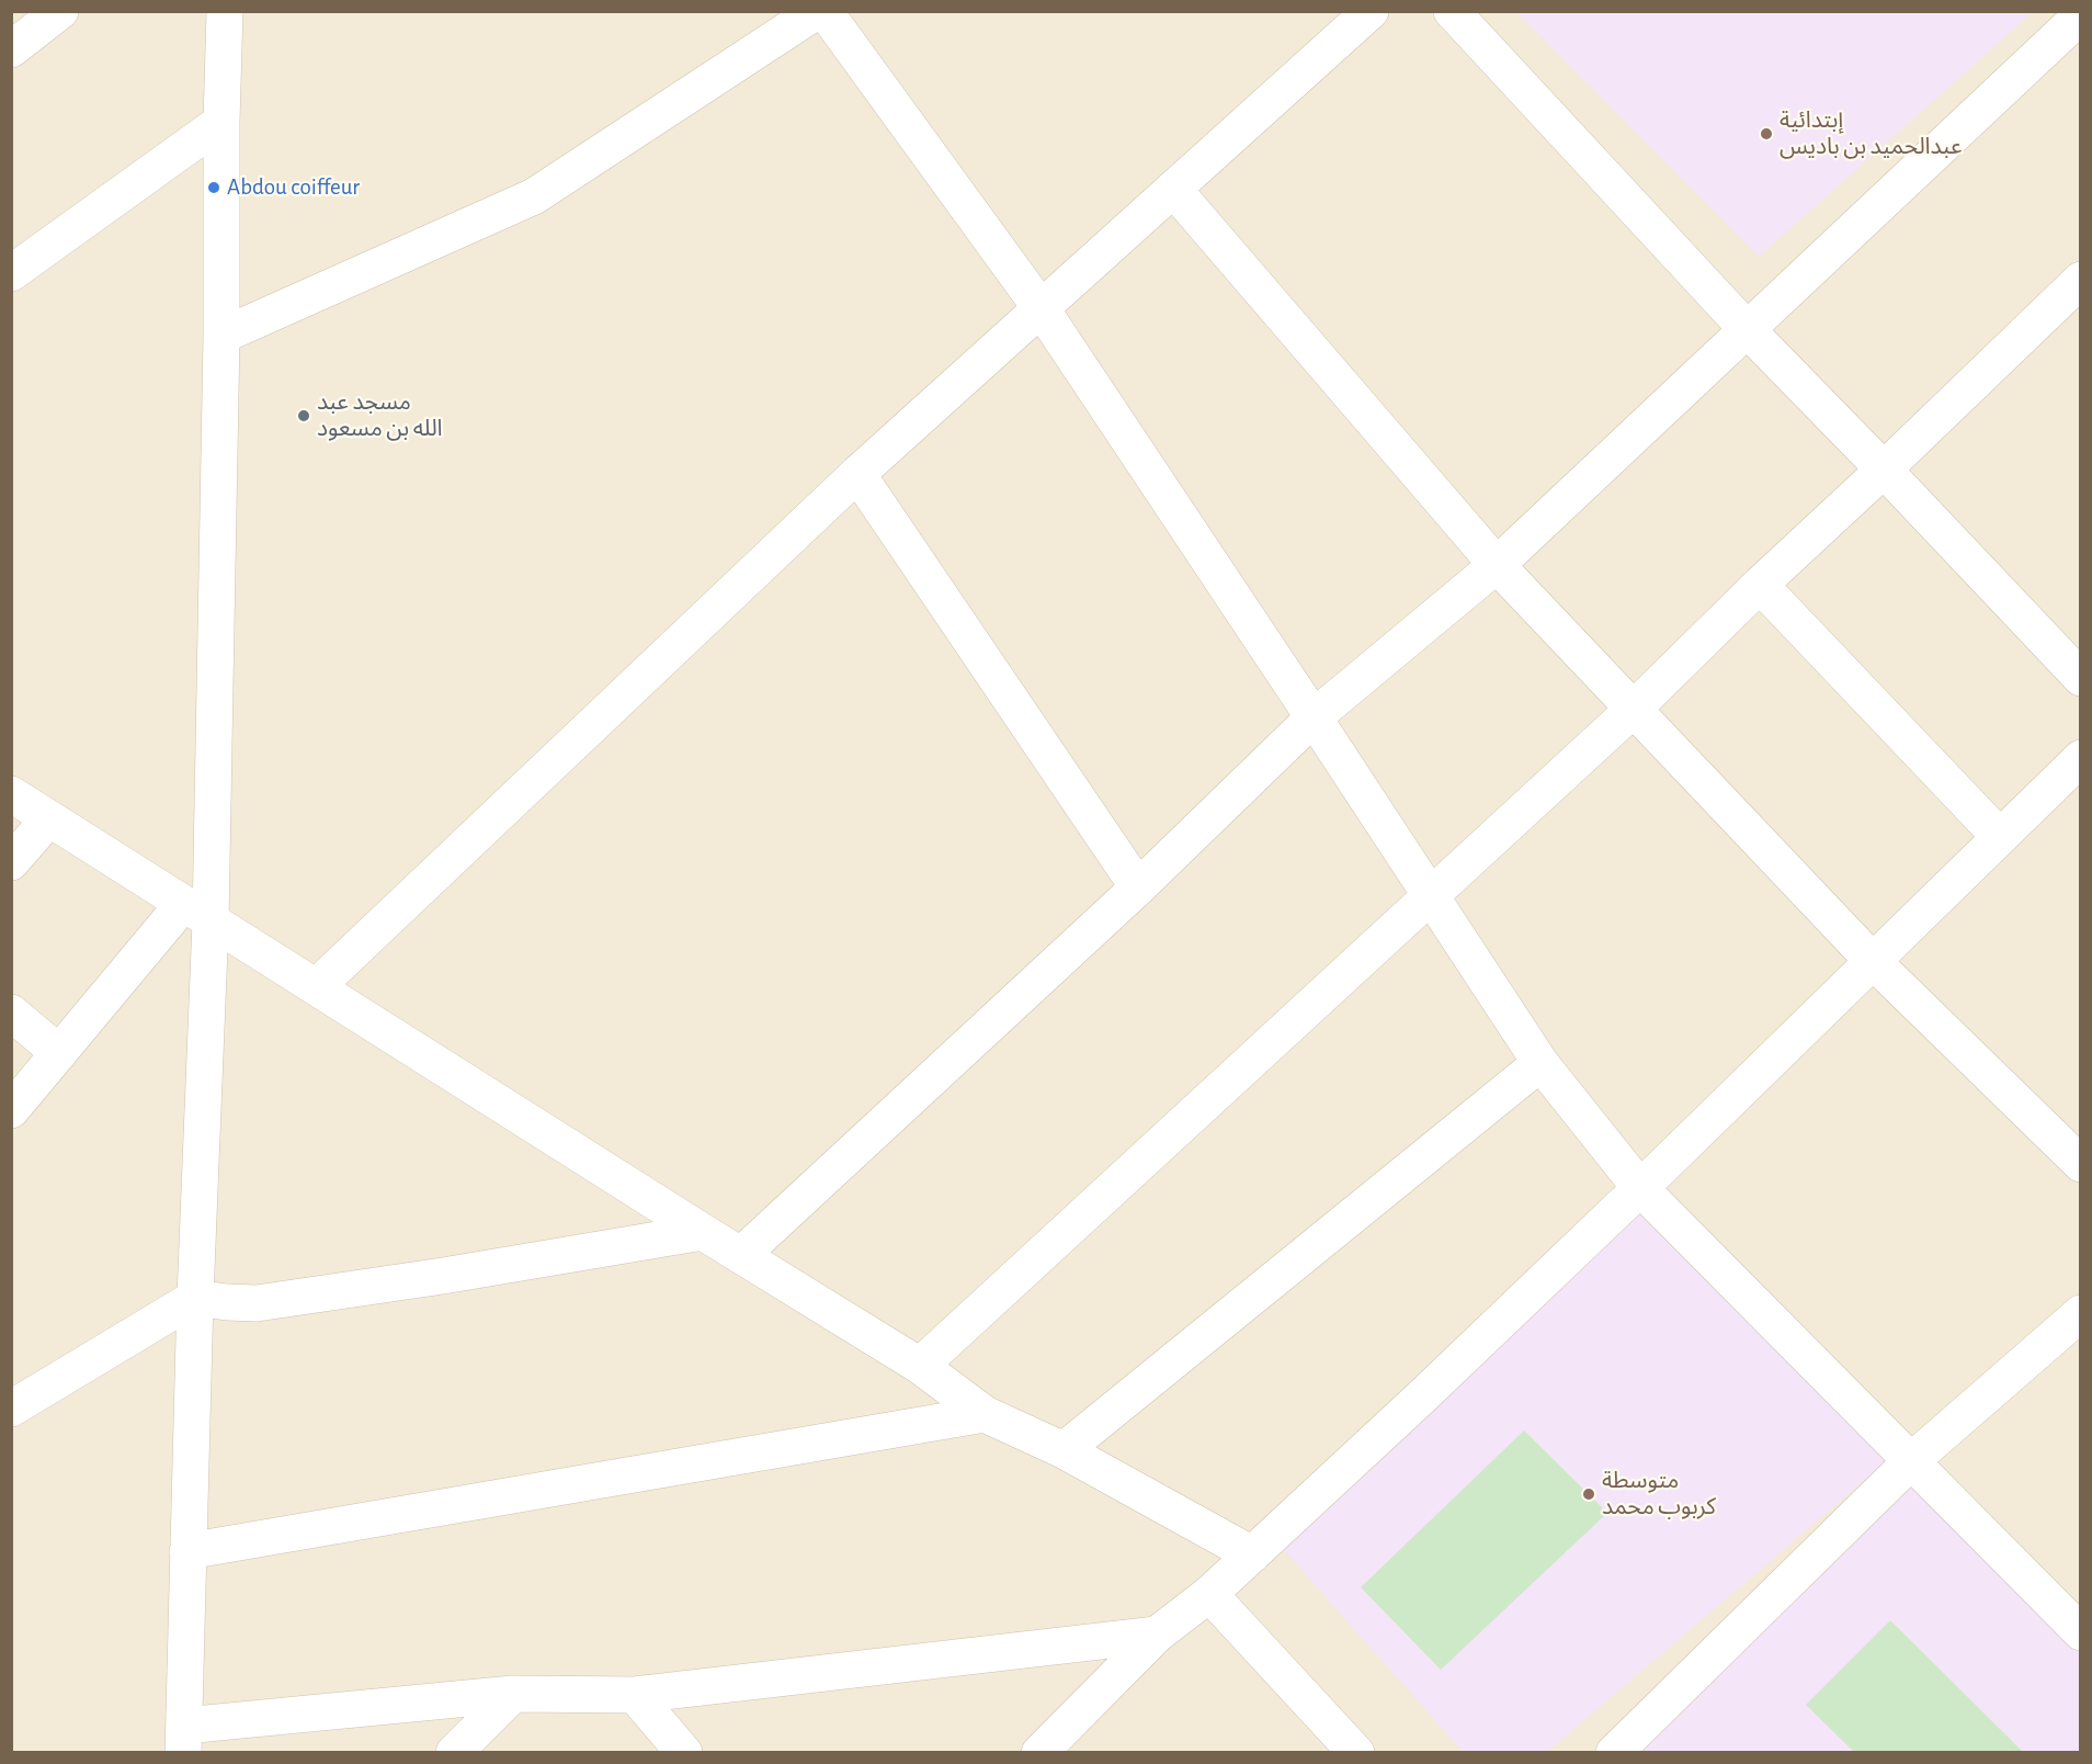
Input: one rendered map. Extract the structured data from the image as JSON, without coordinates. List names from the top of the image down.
{
  "places": [
    "إبتدائية عبدالحميد بن باديس",
    "Abdou coiffeur",
    "مسجد عبد الله بن مسعود",
    "متوسطة كربوب محمد"
  ]
}
